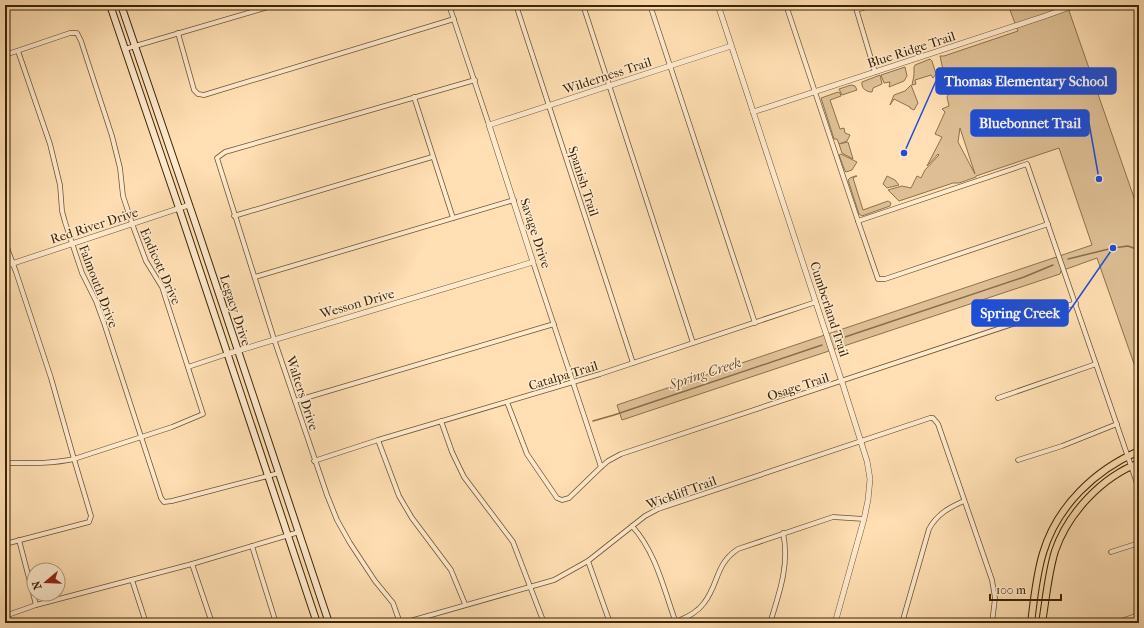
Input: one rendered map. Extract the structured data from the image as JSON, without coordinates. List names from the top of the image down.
{
  "streets": {
    "main road": ["Legacy Drive"],
    "street": [
      "Blue Ridge Trail",
      "Wilderness Trail",
      "Spanish Trail",
      "Red River Drive",
      "Savage Drive",
      "Endicott Drive",
      "Falmouth Drive",
      "Wesson Drive",
      "Cumberland Trail",
      "Catalpa Trail",
      "Osage Trail",
      "Walters Drive",
      "Wickliff Trail"
    ]
  },
  "crossings": [
    ["Blue Ridge Trail", "Cumberland Trail"],
    ["Wilderness Trail", "Spanish Trail"],
    ["Wilderness Trail", "Savage Drive"],
    ["Wilderness Trail", "Cumberland Trail"],
    ["Spanish Trail", "Catalpa Trail"],
    ["Red River Drive", "Endicott Drive"],
    ["Red River Drive", "Falmouth Drive"],
    ["Red River Drive", "Legacy Drive"],
    ["Savage Drive", "Wesson Drive"],
    ["Savage Drive", "Catalpa Trail"],
    ["Savage Drive", "Osage Trail"],
    ["Endicott Drive", "Falmouth Drive"],
    ["Endicott Drive", "Wesson Drive"],
    ["Falmouth Drive", "Legacy Drive"],
    ["Wesson Drive", "Legacy Drive"],
    ["Wesson Drive", "Walters Drive"],
    ["Cumberland Trail", "Catalpa Trail"],
    ["Cumberland Trail", "Osage Trail"],
    ["Cumberland Trail", "Wickliff Trail"],
    ["Catalpa Trail", "Osage Trail"],
    ["Catalpa Trail", "Walters Drive"],
    ["Walters Drive", "Wickliff Trail"]
  ],
  "water": ["Spring Creek"],
  "places": ["Thomas Elementary School", "Bluebonnet Trail", "Spring Creek"],
  "scale_bar": "100 m",
  "north": "left"
}
